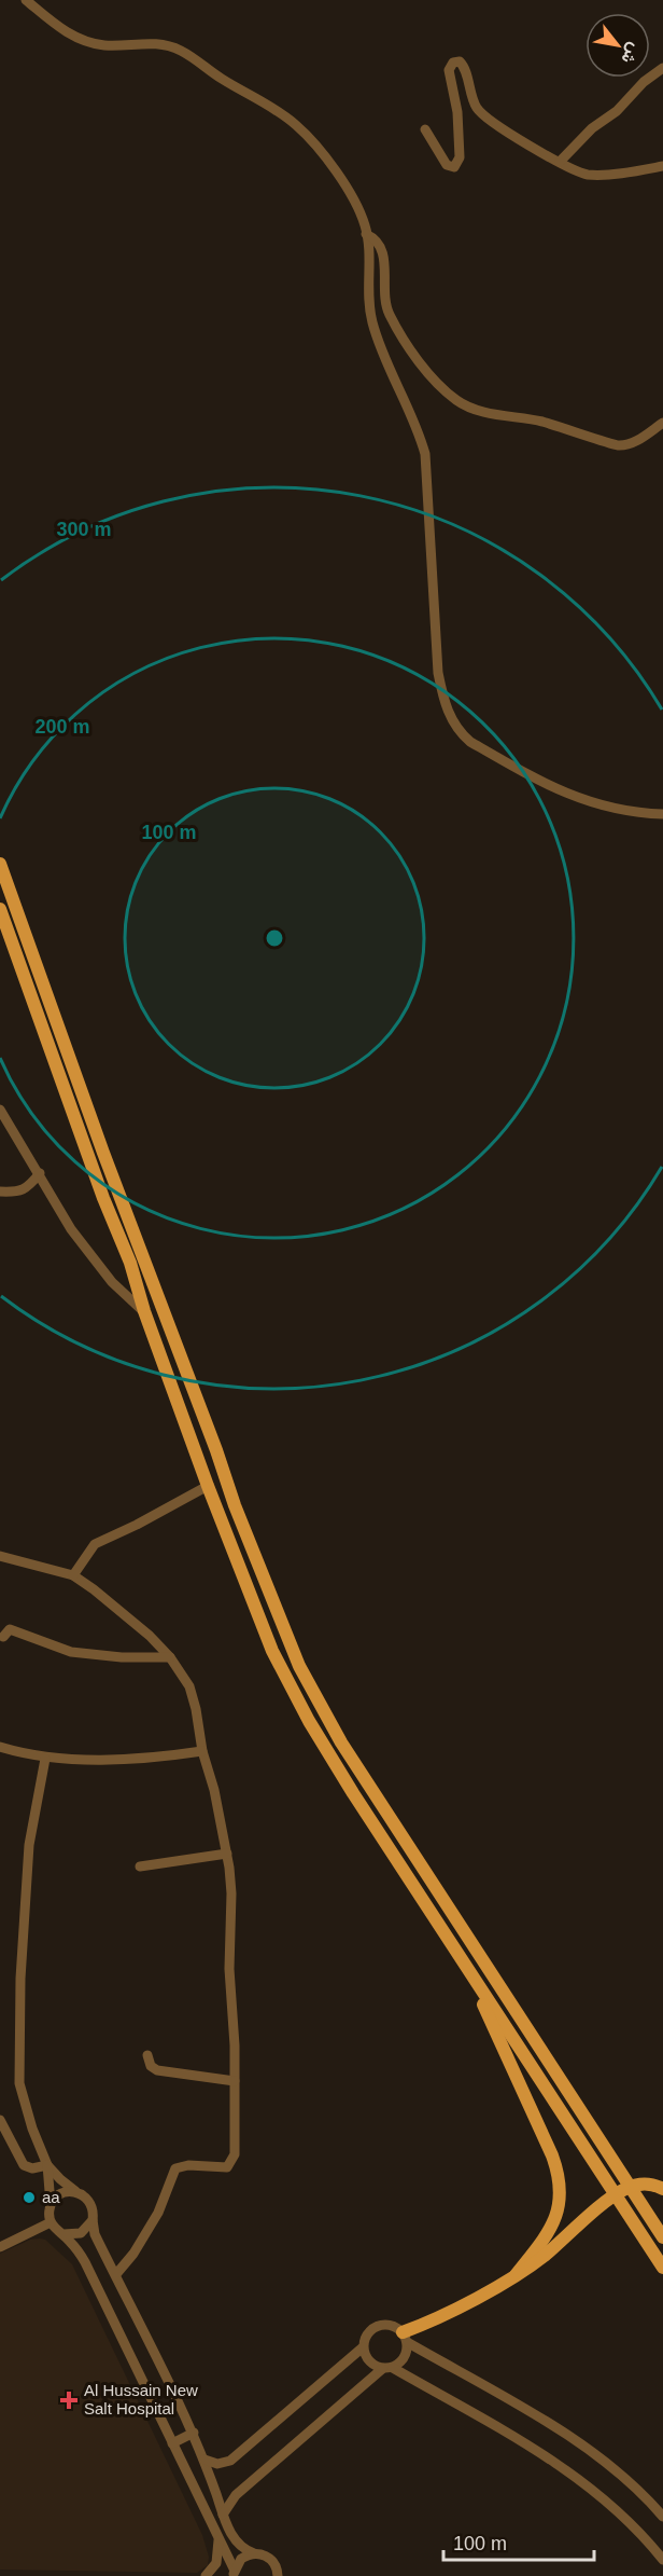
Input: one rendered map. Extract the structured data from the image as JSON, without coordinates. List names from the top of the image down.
{
  "places": {
    "other": ["aa"],
    "health": ["Al Hussain New Salt Hospital"]
  },
  "scale_bar": "100 m",
  "north": "bottom right",
  "rings": ["300 m", "200 m", "100 m"]
}
